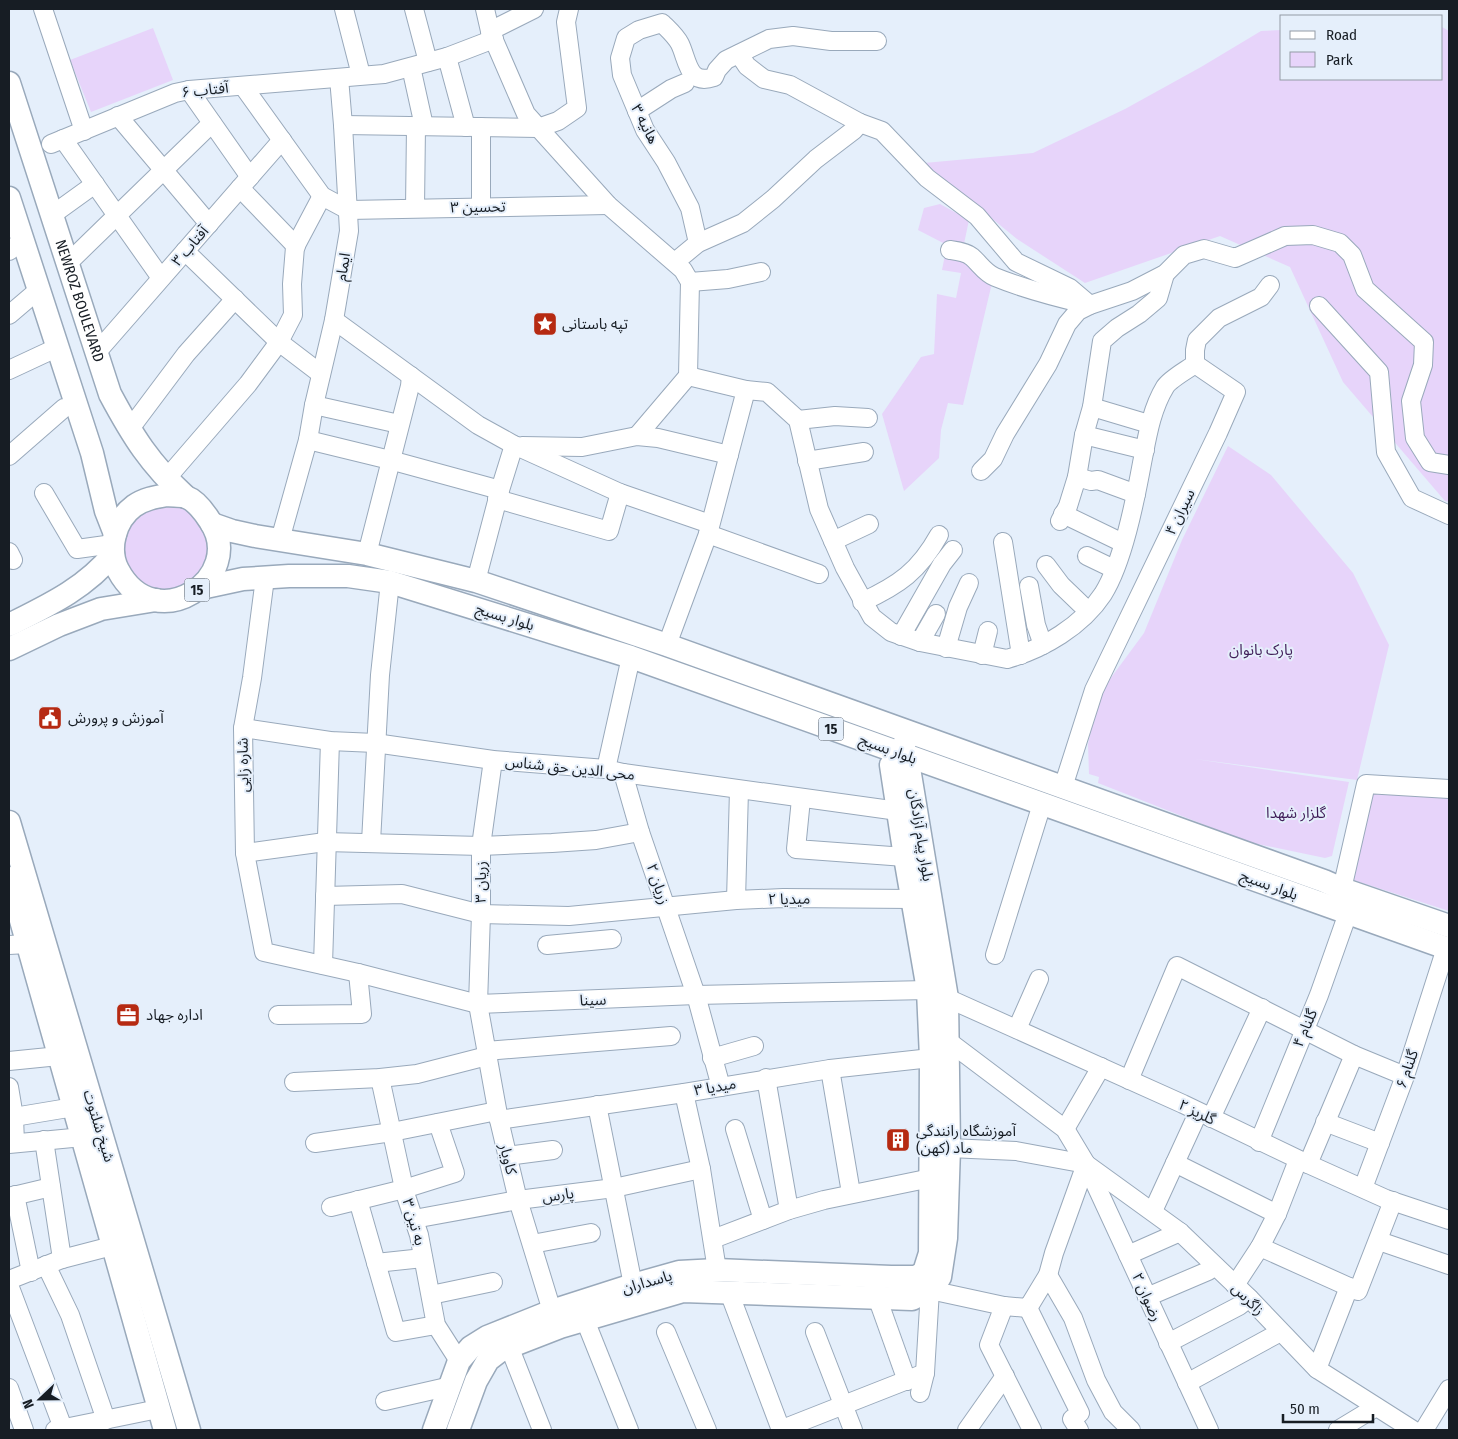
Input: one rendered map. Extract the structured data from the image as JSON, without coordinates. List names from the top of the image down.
{
  "streets": {
    "main road": [
      "NEWROZ BOULEVARD",
      "15",
      "بلوار بسیج",
      "بلوار پیام آزادگان",
      "شیخ شلتوت",
      "پاسداران"
    ],
    "street": [
      "آفتاب ۶",
      "هانیه ۳",
      "تحسین ۳",
      "آفتاب ۳",
      "ایمام",
      "سیران ۴",
      "شاره زایی",
      "محی الدین حق شناس",
      "زریان ۳",
      "زریان ۲",
      "میدیا ۲",
      "سینا",
      "گلنام ۴",
      "گلنام ۶",
      "میدیا ۳",
      "گلریز ۲",
      "کاویار",
      "پارس",
      "به تین ۳",
      "رضوان ۲",
      "زاگرس"
    ]
  },
  "crossings": [
    ["آفتاب ۶", "ایمام"],
    ["تحسین ۳", "ایمام"],
    ["آفتاب ۳", "NEWROZ BOULEVARD"],
    ["ایمام", "بلوار بسیج"],
    ["NEWROZ BOULEVARD", "15"],
    ["NEWROZ BOULEVARD", "بلوار بسیج"],
    ["سیران ۴", "بلوار بسیج"],
    ["15", "بلوار بسیج"],
    ["بلوار بسیج", "شاره زایی"],
    ["بلوار بسیج", "بلوار پیام آزادگان"],
    ["بلوار بسیج", "گلنام ۴"],
    ["بلوار بسیج", "گلنام ۶"],
    ["شاره زایی", "محی الدین حق شناس"],
    ["شاره زایی", "سینا"],
    ["محی الدین حق شناس", "بلوار پیام آزادگان"],
    ["محی الدین حق شناس", "زریان ۳"],
    ["محی الدین حق شناس", "زریان ۲"],
    ["بلوار پیام آزادگان", "میدیا ۲"],
    ["بلوار پیام آزادگان", "سینا"],
    ["بلوار پیام آزادگان", "میدیا ۳"],
    ["بلوار پیام آزادگان", "گلریز ۲"],
    ["بلوار پیام آزادگان", "پاسداران"],
    ["زریان ۳", "میدیا ۲"],
    ["زریان ۳", "سینا"],
    ["زریان ۳", "کاویار"],
    ["زریان ۲", "میدیا ۲"],
    ["زریان ۲", "سینا"],
    ["زریان ۲", "میدیا ۳"],
    ["سینا", "گلریز ۲"],
    ["سینا", "کاویار"],
    ["گلنام ۴", "گلریز ۲"],
    ["گلنام ۶", "گلریز ۲"],
    ["میدیا ۳", "کاویار"],
    ["میدیا ۳", "به تین ۳"],
    ["کاویار", "پارس"],
    ["کاویار", "پاسداران"],
    ["پارس", "به تین ۳"],
    ["به تین ۳", "پاسداران"],
    ["رضوان ۲", "زاگرس"]
  ],
  "parks": ["پارک بانوان", "گلزار شهدا"],
  "places": {
    "place": ["تپه باستانی"],
    "public building": ["آموزش و پرورش"],
    "office": ["اداره جهاد"],
    "building": ["آموزشگاه رانندگی ماد (کهن)"]
  },
  "legend": ["Road", "Park"],
  "scale_bar": "50 m",
  "north": "left"
}
